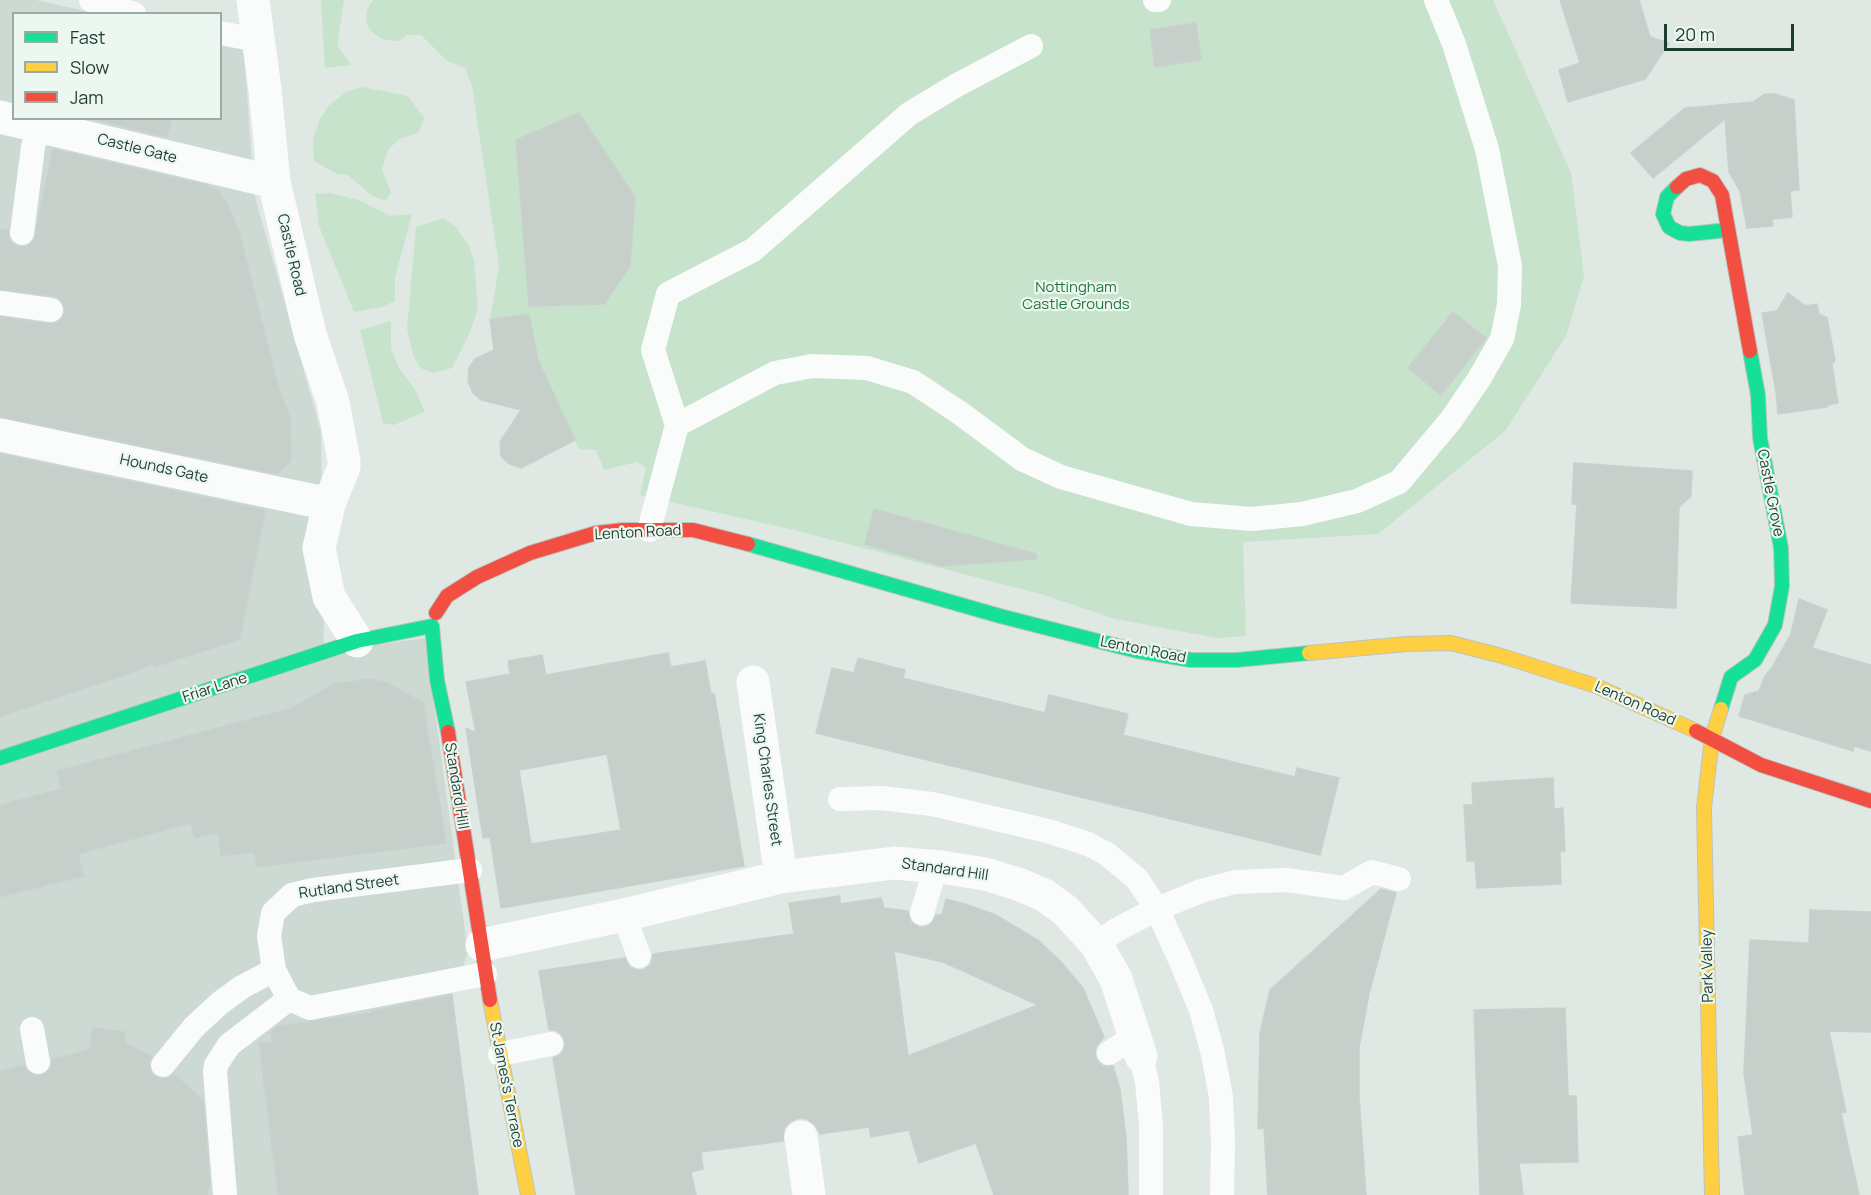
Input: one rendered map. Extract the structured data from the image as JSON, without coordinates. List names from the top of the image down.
{
  "streets": {
    "street": [
      "Castle Gate",
      "Castle Road",
      "Hounds Gate",
      "Castle Grove",
      "Lenton Road",
      "Friar Lane",
      "King Charles Street",
      "Standard Hill",
      "Park Valley",
      "St James's Terrace"
    ],
    "lane": ["Rutland Street"]
  },
  "crossings": [
    ["Castle Gate", "Castle Road"],
    ["Castle Road", "Hounds Gate"],
    ["Castle Road", "Friar Lane"],
    ["Castle Grove", "Lenton Road"],
    ["Castle Grove", "Park Valley"],
    ["Lenton Road", "Friar Lane"],
    ["Lenton Road", "Standard Hill"],
    ["Lenton Road", "Park Valley"],
    ["Friar Lane", "Standard Hill"],
    ["King Charles Street", "Standard Hill"],
    ["Standard Hill", "Rutland Street"],
    ["Standard Hill", "St James's Terrace"]
  ],
  "parks": ["Nottingham Castle Grounds"],
  "legend": ["Fast", "Slow", "Jam"],
  "scale_bar": "20 m"
}
